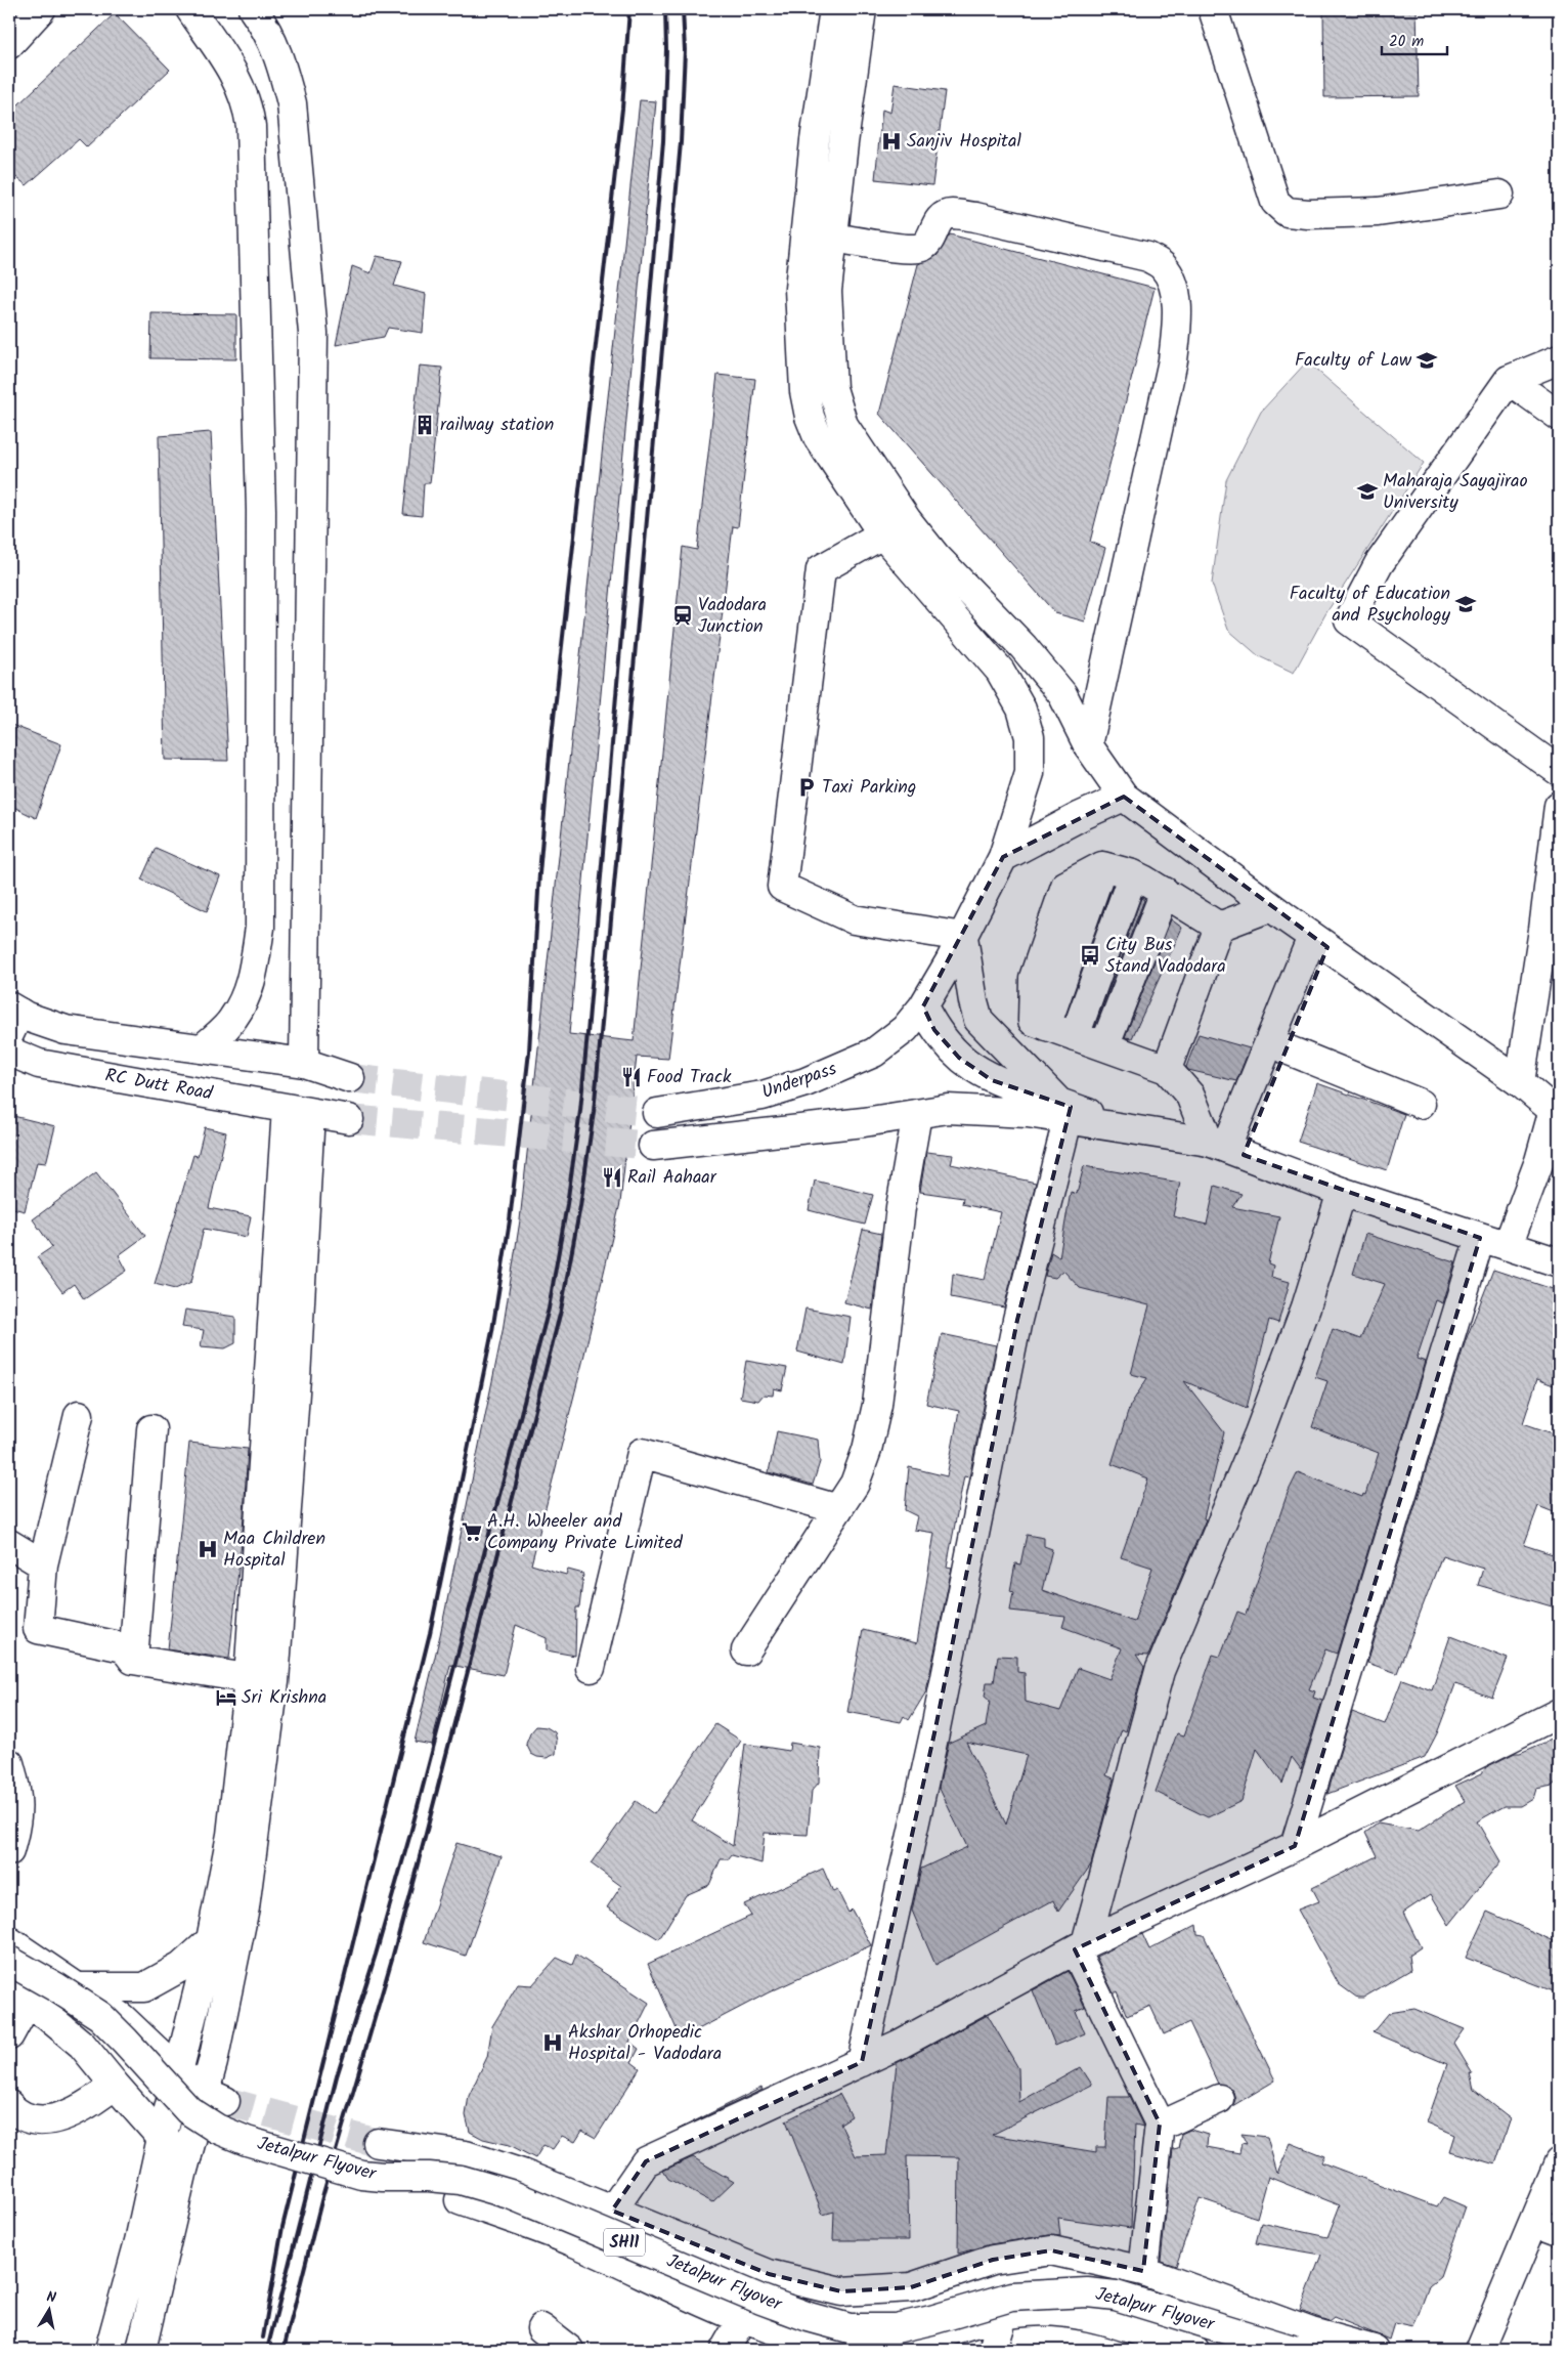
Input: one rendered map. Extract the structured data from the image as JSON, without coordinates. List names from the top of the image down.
{
  "streets": {
    "street": [
      "Underpass",
      "RC Dutt Road",
      "Jetalpur Flyover",
      "SH11"
    ]
  },
  "places": {
    "hospital": ["Sanjiv Hospital", "Maa Children Hospital", "Akshar Orhopedic Hospital - Vadodara"],
    "school or university": ["Faculty of Law", "Maharaja Sayajirao University", "Faculty of Education and Psychology"],
    "building": ["railway station"],
    "station": ["Vadodara Junction"],
    "parking": ["Taxi Parking"],
    "bus stop": ["City Bus Stand Vadodara"],
    "restaurant": ["Food Track", "Rail Aahaar"],
    "supermarket": ["A.H. Wheeler and Company Private Limited"],
    "hotel": ["Sri Krishna"]
  },
  "scale_bar": "20 m",
  "north": "top"
}
